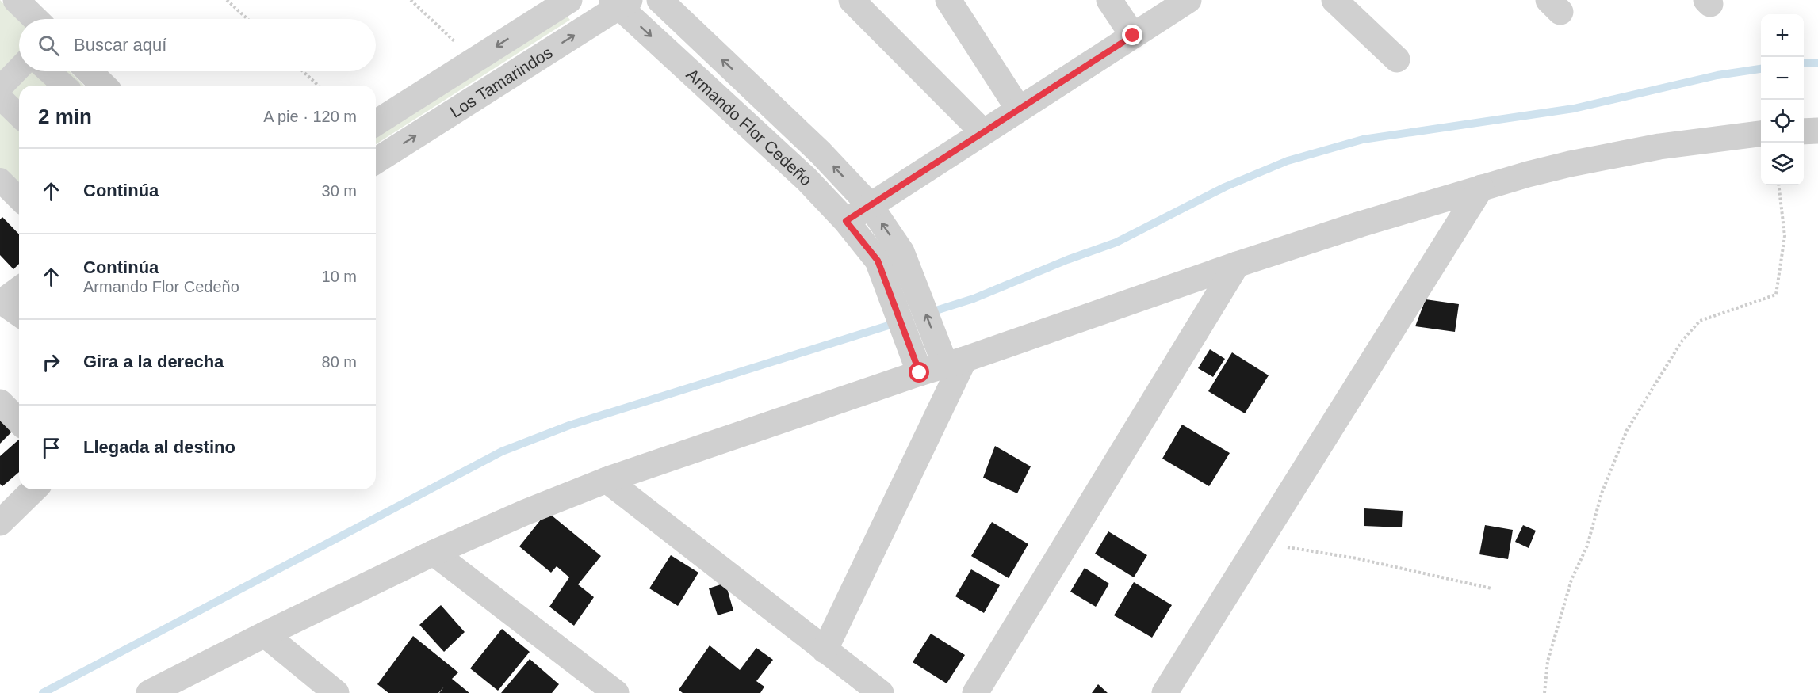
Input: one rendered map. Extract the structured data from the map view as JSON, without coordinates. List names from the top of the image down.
{
  "streets": {
    "street": ["Los Tamarindos", "Armando Flor Cedeño"]
  },
  "crossings": [
    ["Los Tamarindos", "Armando Flor Cedeño"]
  ],
  "page": {
    "map_buttons": ["+", "−"],
    "search": "Buscar aquí",
    "heading": ["2 min", "A pie · 120 m"],
    "list": [
      ["Continúa", "30 m"],
      ["Continúa", "Armando Flor Cedeño", "10 m"],
      ["Gira a la derecha", "80 m"],
      "Llegada al destino"
    ]
  }
}
